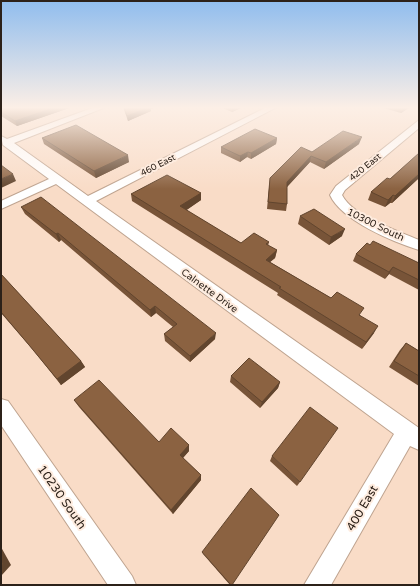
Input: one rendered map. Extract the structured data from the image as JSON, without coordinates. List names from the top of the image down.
{
  "streets": {
    "street": [
      "460 East",
      "420 East",
      "10300 South",
      "Calnette Drive",
      "10230 South",
      "400 East"
    ]
  },
  "crossings": [
    ["460 East", "Calnette Drive"],
    ["420 East", "10300 South"],
    ["Calnette Drive", "400 East"]
  ]
}
